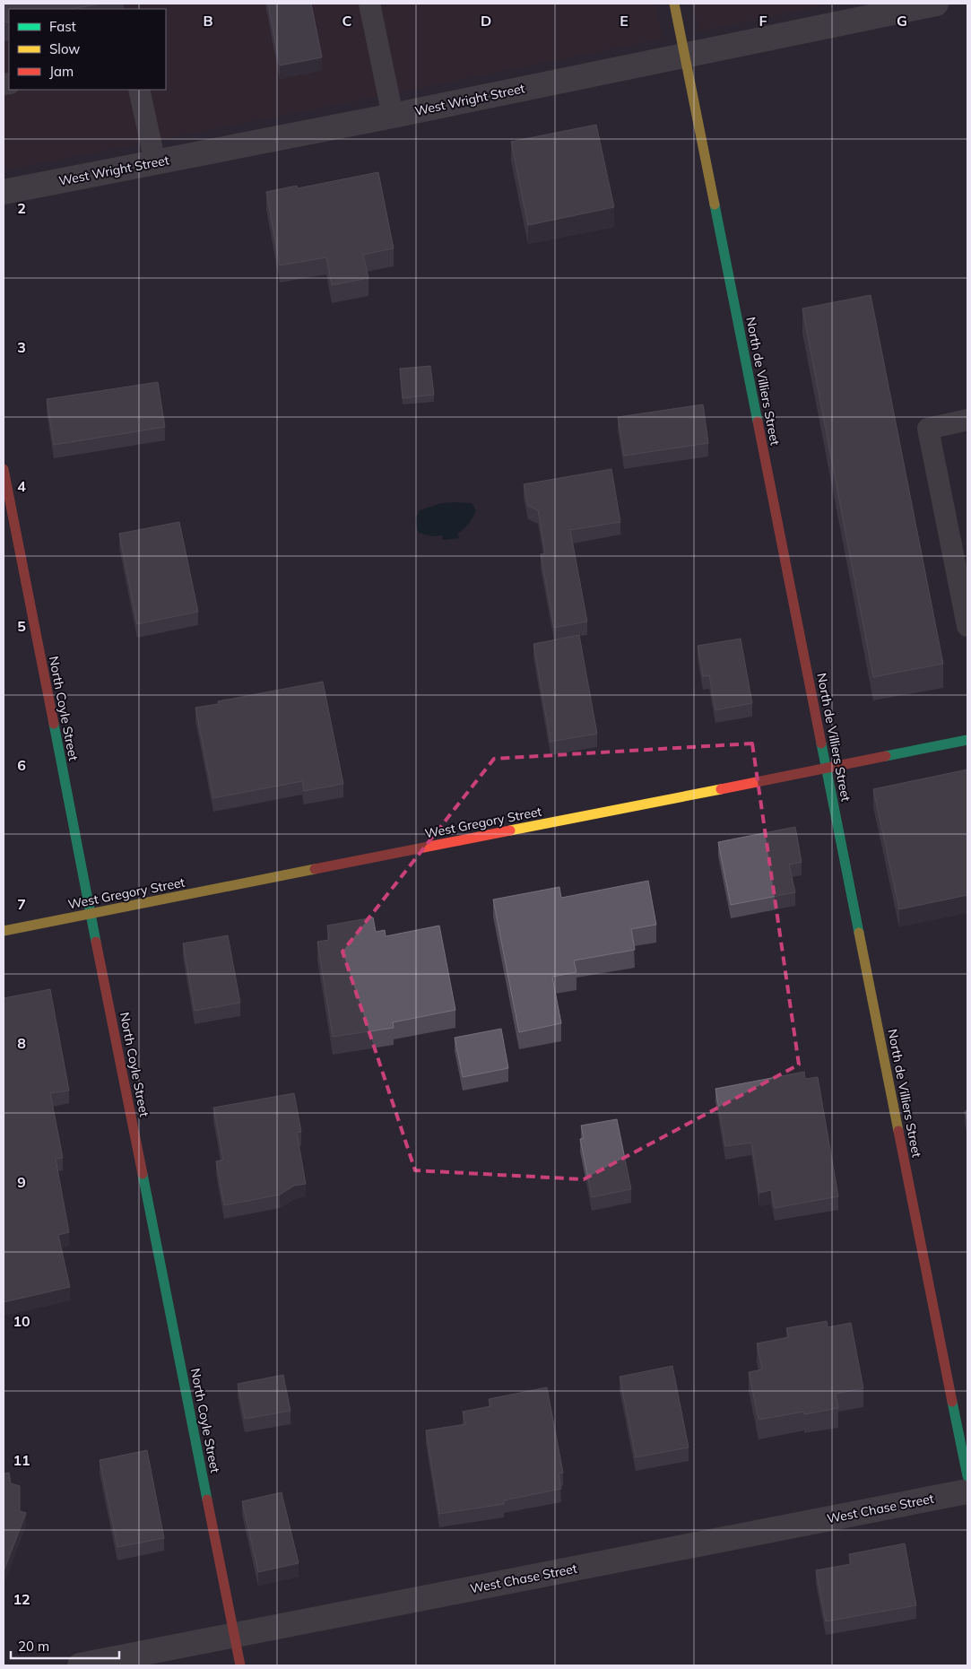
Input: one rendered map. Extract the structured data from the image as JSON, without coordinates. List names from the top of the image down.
{
  "streets": {
    "street": [
      "West Wright Street",
      "North de Villiers Street",
      "North Coyle Street",
      "West Gregory Street",
      "West Chase Street"
    ]
  },
  "crossings": [
    ["West Wright Street", "North de Villiers Street"],
    ["North de Villiers Street", "West Gregory Street"],
    ["North Coyle Street", "West Gregory Street"],
    ["North Coyle Street", "West Chase Street"]
  ],
  "legend": ["Fast", "Slow", "Jam"],
  "scale_bar": "20 m",
  "grid": {
    "columns": [
      "B",
      "C",
      "D",
      "E",
      "F",
      "G"
    ],
    "rows": [
      "2",
      "3",
      "4",
      "5",
      "6",
      "7",
      "8",
      "9",
      "10",
      "11",
      "12"
    ]
  }
}
